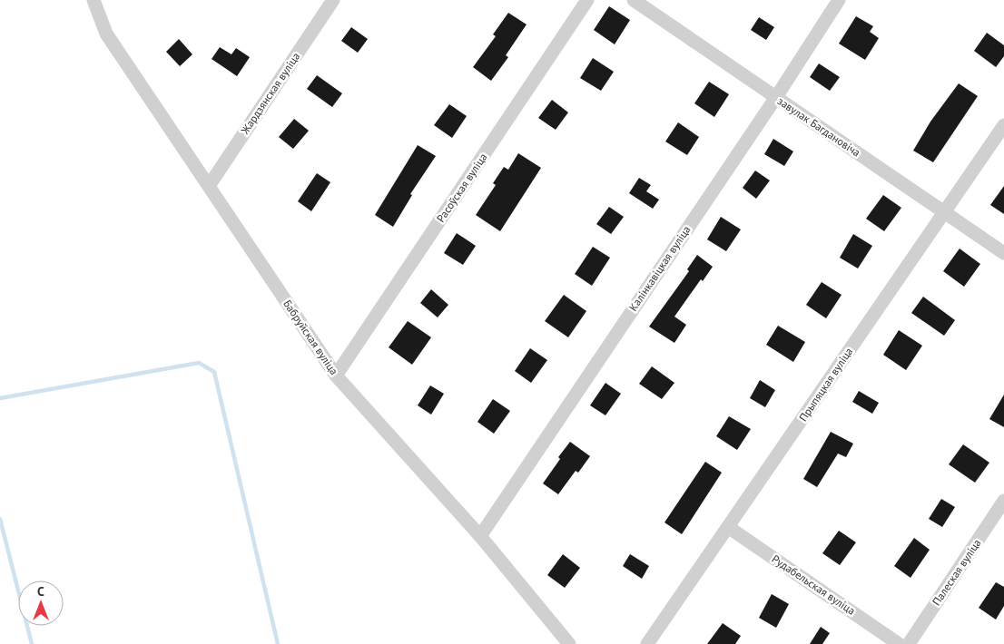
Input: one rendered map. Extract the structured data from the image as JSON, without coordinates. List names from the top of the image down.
{
  "streets": {
    "street": [
      "Жардзянская вуліца",
      "завулак Багдановіча",
      "Расоўская вуліца",
      "Калінкавіцкая вуліца",
      "Бабруйская вуліца",
      "Прыпяцкая вуліца",
      "Палеская вуліца",
      "Рудабельская вуліца"
    ]
  },
  "crossings": [
    ["Жардзянская вуліца", "Бабруйская вуліца"],
    ["завулак Багдановіча", "Калінкавіцкая вуліца"],
    ["завулак Багдановіча", "Прыпяцкая вуліца"],
    ["Расоўская вуліца", "Бабруйская вуліца"],
    ["Калінкавіцкая вуліца", "Бабруйская вуліца"],
    ["Прыпяцкая вуліца", "Рудабельская вуліца"]
  ],
  "north": "top"
}
